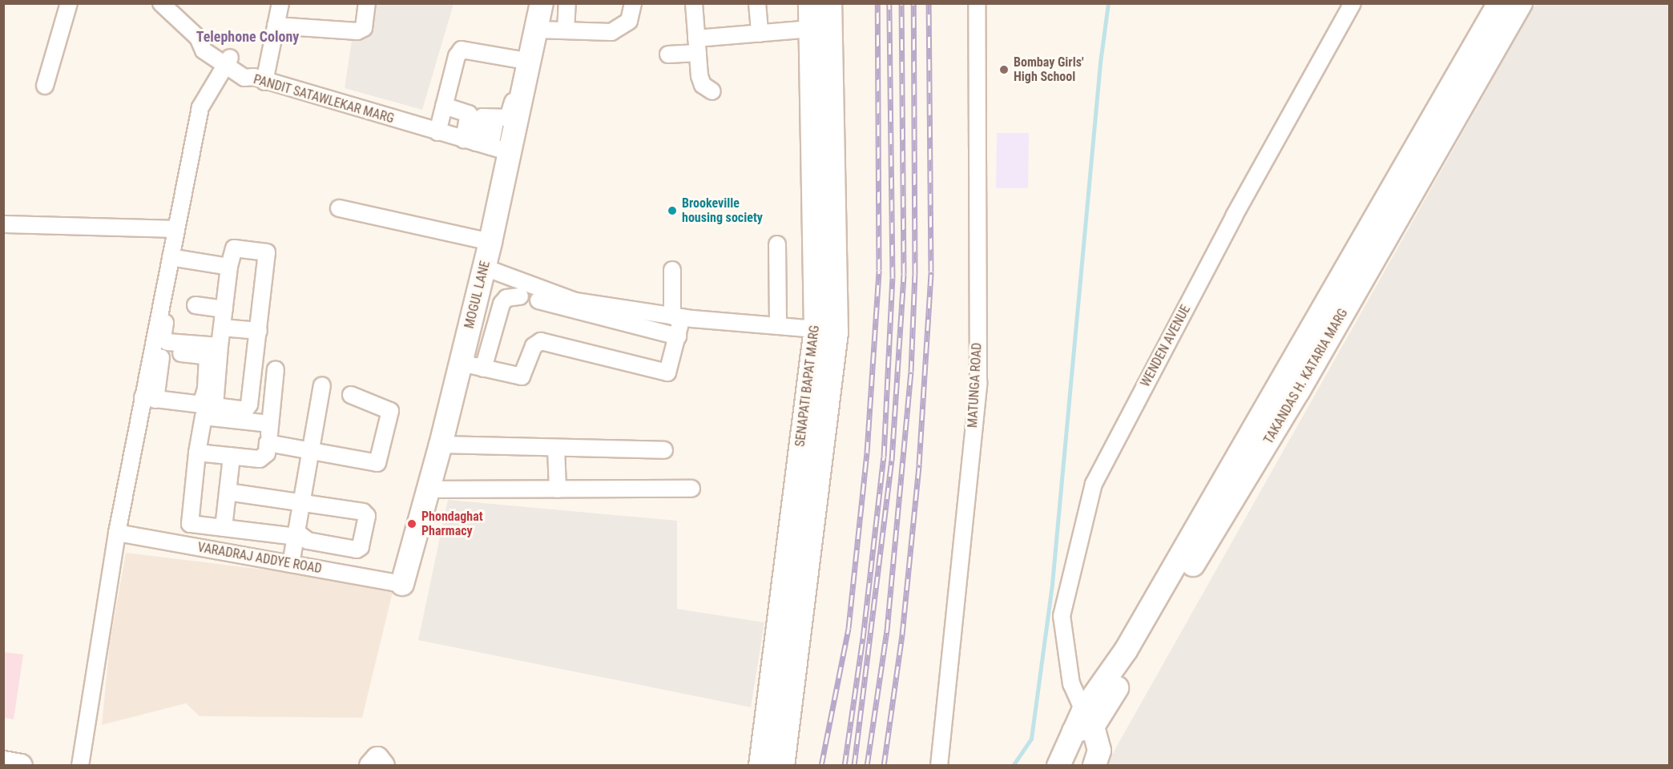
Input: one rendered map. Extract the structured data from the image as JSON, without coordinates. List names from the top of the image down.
{
  "streets": {
    "main road": ["MOGUL LANE", "TAKANDAS H. KATARIA MARG", "SENAPATI BAPAT MARG"],
    "street": [
      "PANDIT SATAWLEKAR MARG",
      "WENDEN AVENUE",
      "MATUNGA ROAD",
      "VARADRAJ ADDYE ROAD"
    ]
  },
  "crossings": [
    ["PANDIT SATAWLEKAR MARG", "MOGUL LANE"],
    ["MOGUL LANE", "VARADRAJ ADDYE ROAD"],
    ["WENDEN AVENUE", "TAKANDAS H. KATARIA MARG"]
  ],
  "districts": ["Telephone Colony"],
  "places": ["Bombay Girls' High School", "Brookeville housing society", "Phondaghat Pharmacy"]
}
